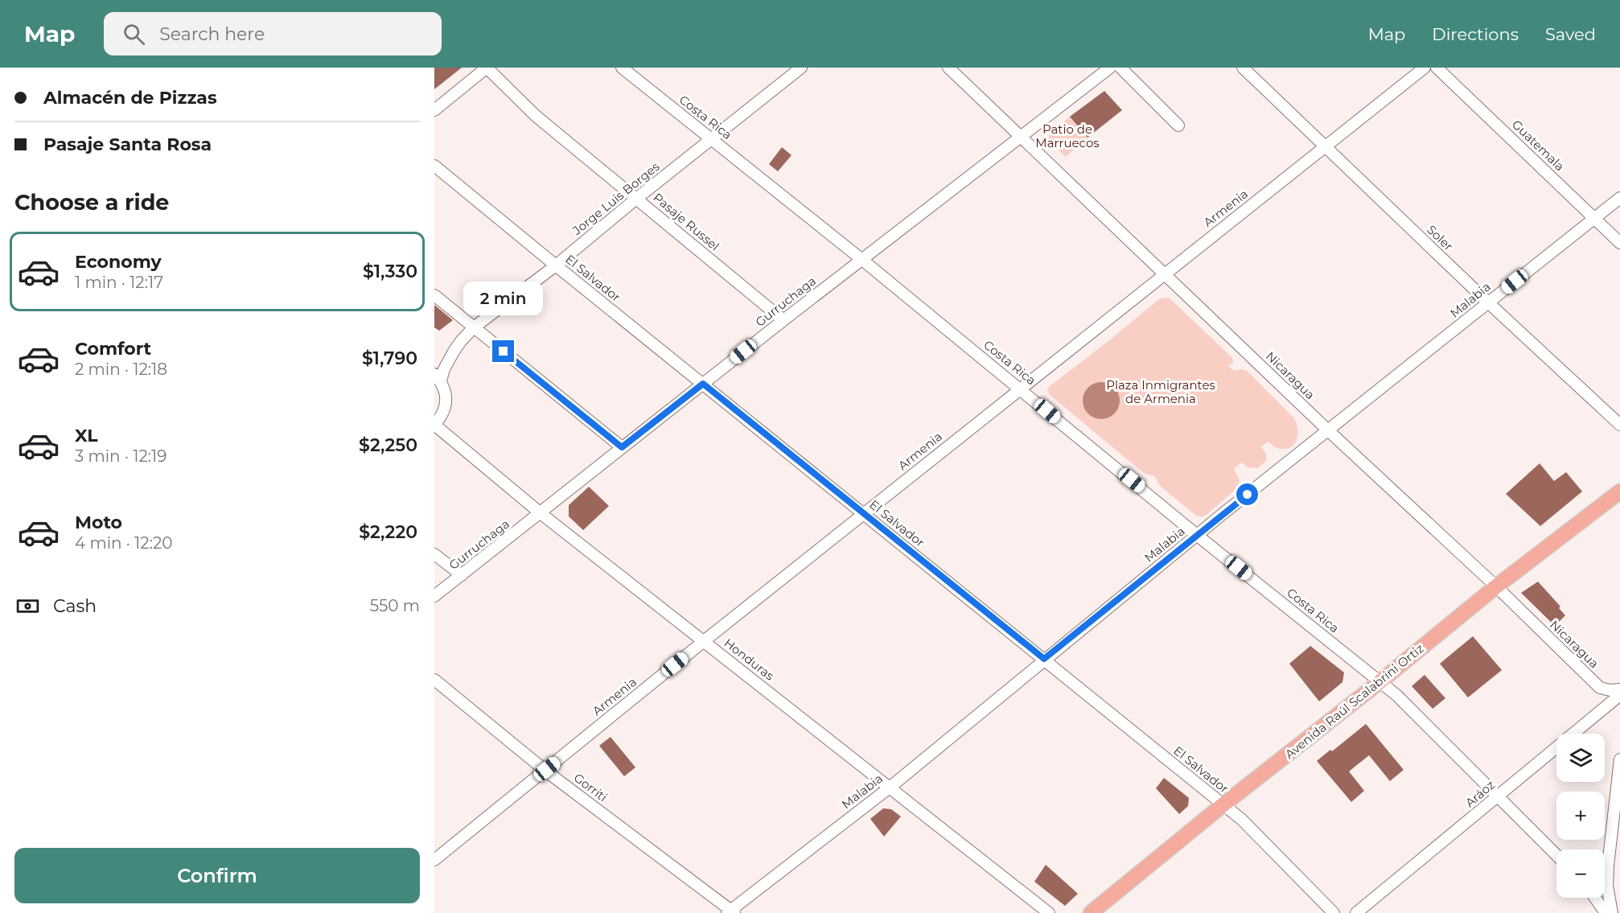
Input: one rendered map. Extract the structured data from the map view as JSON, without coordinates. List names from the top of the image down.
{
  "streets": {
    "main road": ["Avenida Raúl Scalabrini Ortiz"],
    "street": [
      "Costa Rica",
      "Guatemala",
      "Jorge Luis Borges",
      "Armenia",
      "Pasaje Russel",
      "Soler",
      "El Salvador",
      "Malabia",
      "Gurruchaga",
      "Nicaragua",
      "Honduras",
      "Gorriti",
      "Aráoz"
    ]
  },
  "crossings": [
    ["Costa Rica", "Jorge Luis Borges"],
    ["Costa Rica", "Armenia"],
    ["Costa Rica", "Malabia"],
    ["Costa Rica", "Gurruchaga"],
    ["Costa Rica", "Avenida Raúl Scalabrini Ortiz"],
    ["Costa Rica", "Aráoz"],
    ["Guatemala", "Malabia"],
    ["Jorge Luis Borges", "Pasaje Russel"],
    ["Jorge Luis Borges", "El Salvador"],
    ["Armenia", "Soler"],
    ["Armenia", "El Salvador"],
    ["Armenia", "Nicaragua"],
    ["Armenia", "Honduras"],
    ["Armenia", "Gorriti"],
    ["Pasaje Russel", "Gurruchaga"],
    ["Soler", "Malabia"],
    ["El Salvador", "Malabia"],
    ["El Salvador", "Gurruchaga"],
    ["El Salvador", "Avenida Raúl Scalabrini Ortiz"],
    ["Malabia", "Nicaragua"],
    ["Malabia", "Honduras"],
    ["Malabia", "Gorriti"],
    ["Gurruchaga", "Nicaragua"],
    ["Gurruchaga", "Honduras"],
    ["Nicaragua", "Avenida Raúl Scalabrini Ortiz"]
  ],
  "parks": ["Patio de Marruecos", "Plaza Inmigrantes de Armenia"],
  "page": {
    "header": "Map",
    "search": "Search here",
    "nav": ["Map", "Directions", "Saved"],
    "banner": ["Almacén de Pizzas", "Pasaje Santa Rosa"],
    "heading": "Choose a ride",
    "list": [
      {
        "name": "Economy",
        "note": "1 min · 12:17",
        "value": "$1,330"
      },
      {
        "name": "Comfort",
        "note": "2 min · 12:18",
        "value": "$1,790"
      },
      {
        "name": "XL",
        "note": "3 min · 12:19",
        "value": "$2,250"
      },
      {
        "name": "Moto",
        "note": "4 min · 12:20",
        "value": "$2,220"
      }
    ],
    "bubble": "2 min",
    "pay": ["Cash", "550 m"],
    "map_buttons": ["+", "−"],
    "buttons": "Confirm"
  }
}
